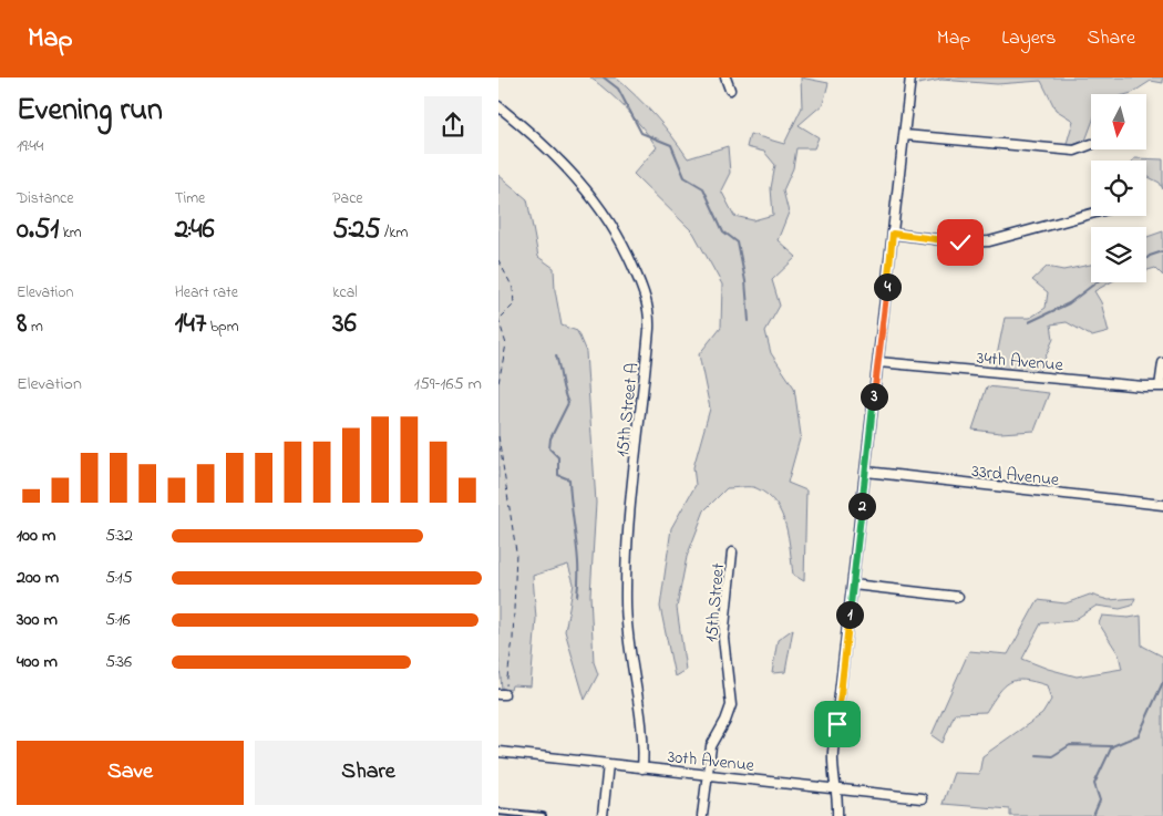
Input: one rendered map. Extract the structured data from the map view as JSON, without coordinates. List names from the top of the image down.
{
  "streets": {
    "street": [
      "34th Avenue",
      "15th Street A",
      "33rd Avenue",
      "15th Street",
      "30th Avenue"
    ]
  },
  "crossings": [
    ["15th Street A", "30th Avenue"],
    ["15th Street", "30th Avenue"]
  ],
  "north": "bottom",
  "page": {
    "header": "Map",
    "nav": ["Map", "Layers", "Share"],
    "heading": ["Evening run", "19:44"],
    "stats": [
      ["Distance", "0.51 km"],
      ["Time", "2:46"],
      ["Pace", "5:25 /km"],
      ["Elevation", "8 m"],
      ["Heart rate", "147 bpm"],
      ["kcal", "36"]
    ],
    "pins": [
      "4",
      "3",
      "2",
      "1"
    ],
    "chart": ["Elevation", "159–165 m"],
    "list": [
      {
        "name": "100 m",
        "note": "5:32"
      },
      {
        "name": "200 m",
        "note": "5:15"
      },
      {
        "name": "300 m",
        "note": "5:16"
      },
      {
        "name": "400 m",
        "note": "5:36"
      }
    ],
    "buttons": ["Save", "Share"]
  }
}
